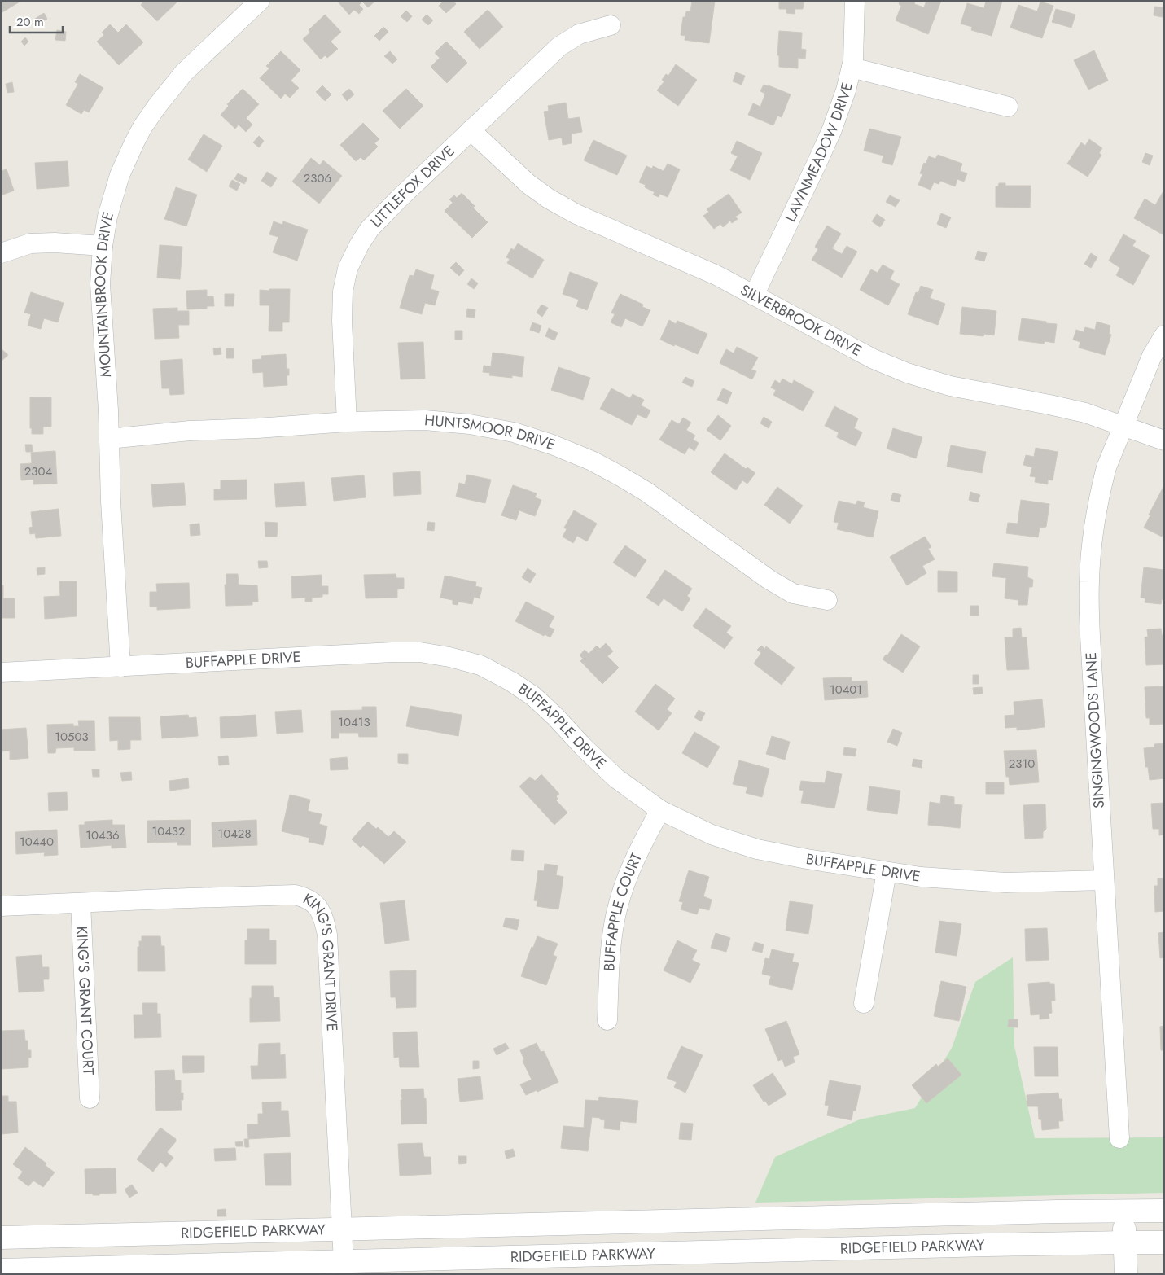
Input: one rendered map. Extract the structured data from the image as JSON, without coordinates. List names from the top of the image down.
{
  "streets": {
    "main road": ["RIDGEFIELD PARKWAY"],
    "street": [
      "LAWNMEADOW DRIVE",
      "LITTLEFOX DRIVE",
      "MOUNTAINBROOK DRIVE",
      "SILVERBROOK DRIVE",
      "HUNTSMOOR DRIVE",
      "BUFFAPPLE DRIVE",
      "SINGINGWOODS LANE",
      "BUFFAPPLE COURT",
      "KING'S GRANT DRIVE",
      "KING'S GRANT COURT"
    ]
  },
  "crossings": [
    ["LAWNMEADOW DRIVE", "SILVERBROOK DRIVE"],
    ["LITTLEFOX DRIVE", "SILVERBROOK DRIVE"],
    ["LITTLEFOX DRIVE", "HUNTSMOOR DRIVE"],
    ["MOUNTAINBROOK DRIVE", "HUNTSMOOR DRIVE"],
    ["MOUNTAINBROOK DRIVE", "BUFFAPPLE DRIVE"],
    ["SILVERBROOK DRIVE", "SINGINGWOODS LANE"],
    ["BUFFAPPLE DRIVE", "SINGINGWOODS LANE"],
    ["BUFFAPPLE DRIVE", "BUFFAPPLE COURT"],
    ["KING'S GRANT DRIVE", "KING'S GRANT COURT"],
    ["KING'S GRANT DRIVE", "RIDGEFIELD PARKWAY"]
  ],
  "house_numbers": [
    "2306",
    "2304",
    "10401",
    "10413",
    "10503",
    "2310",
    "10432",
    "10428",
    "10436",
    "10440"
  ],
  "scale_bar": "20 m"
}
